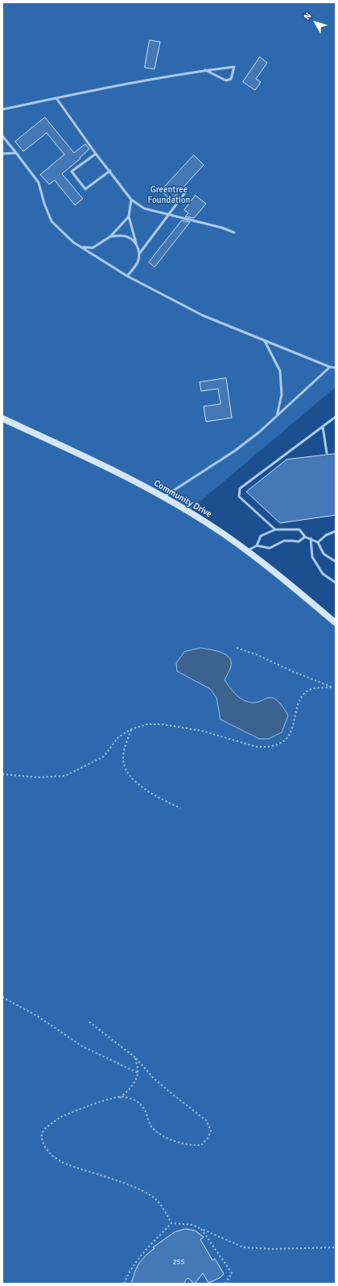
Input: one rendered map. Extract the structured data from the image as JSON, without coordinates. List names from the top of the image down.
{
  "streets": {
    "main road": ["Community Drive"]
  },
  "parks": ["Greentree Foundation"],
  "house_numbers": ["255"],
  "north": "top left"
}
